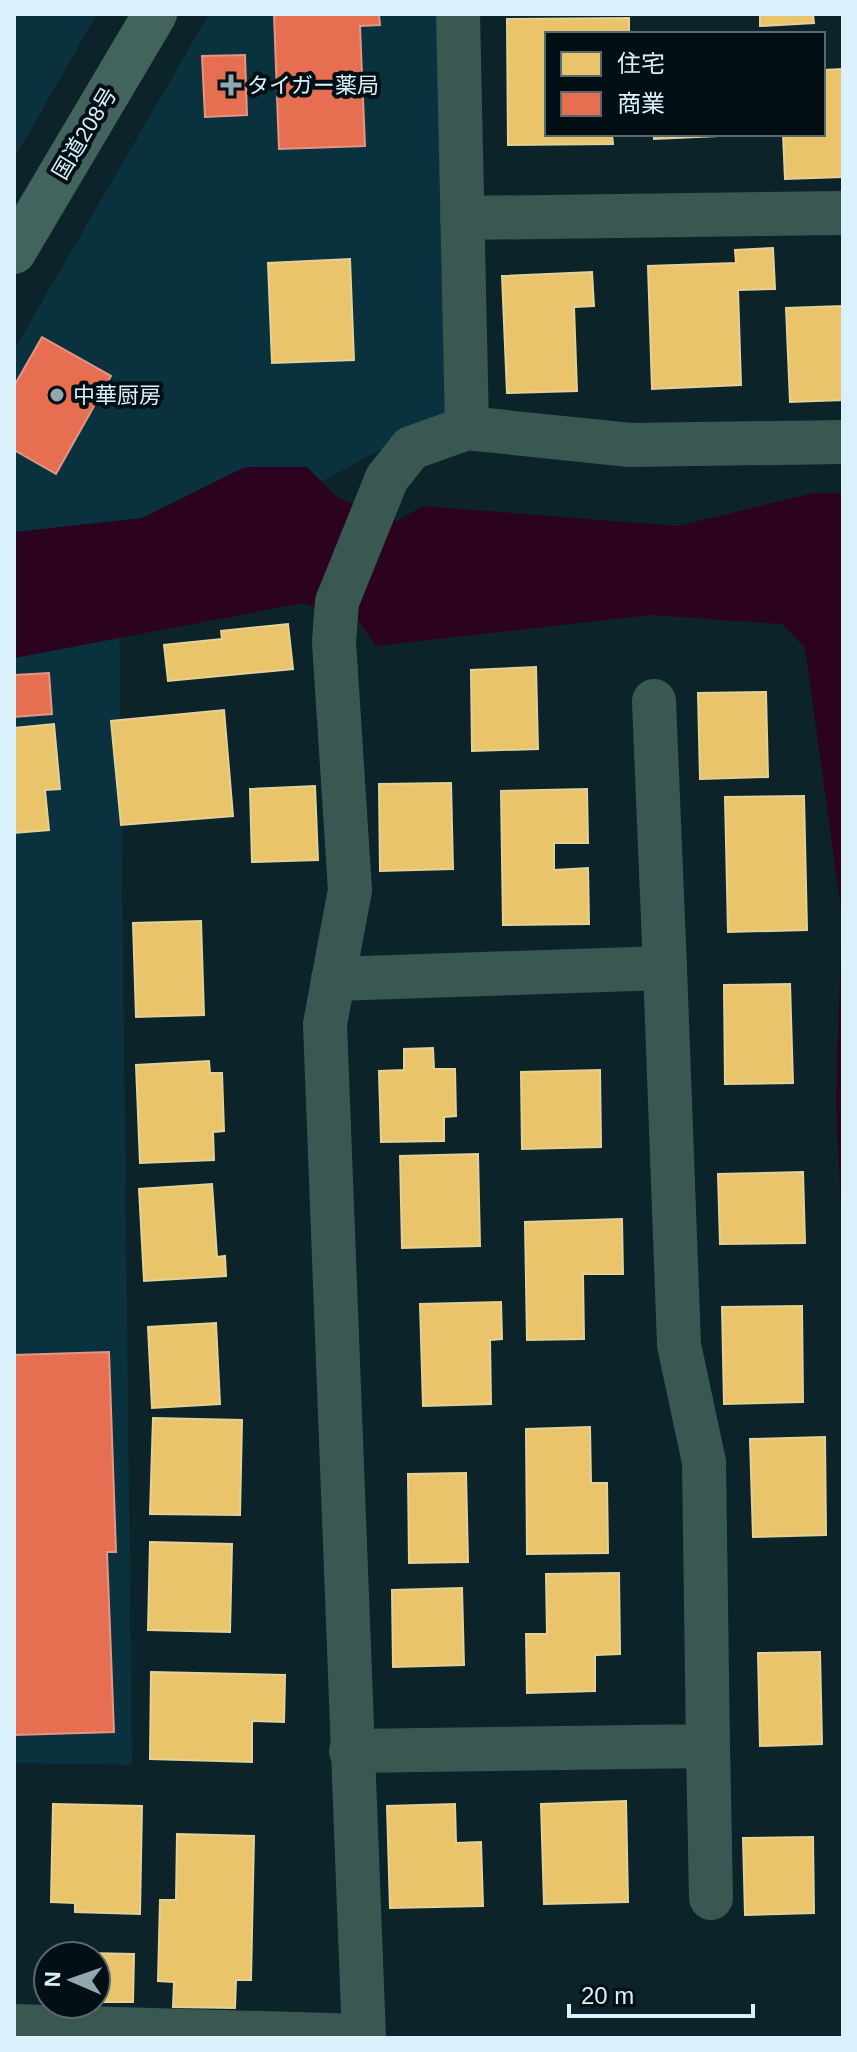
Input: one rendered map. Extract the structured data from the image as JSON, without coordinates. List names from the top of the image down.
{
  "streets": {
    "highway": ["国道208号"]
  },
  "places": {
    "health": ["タイガー薬局"],
    "other": ["中華厨房"]
  },
  "legend": ["住宅", "商業"],
  "scale_bar": "20 m",
  "north": "left"
}
